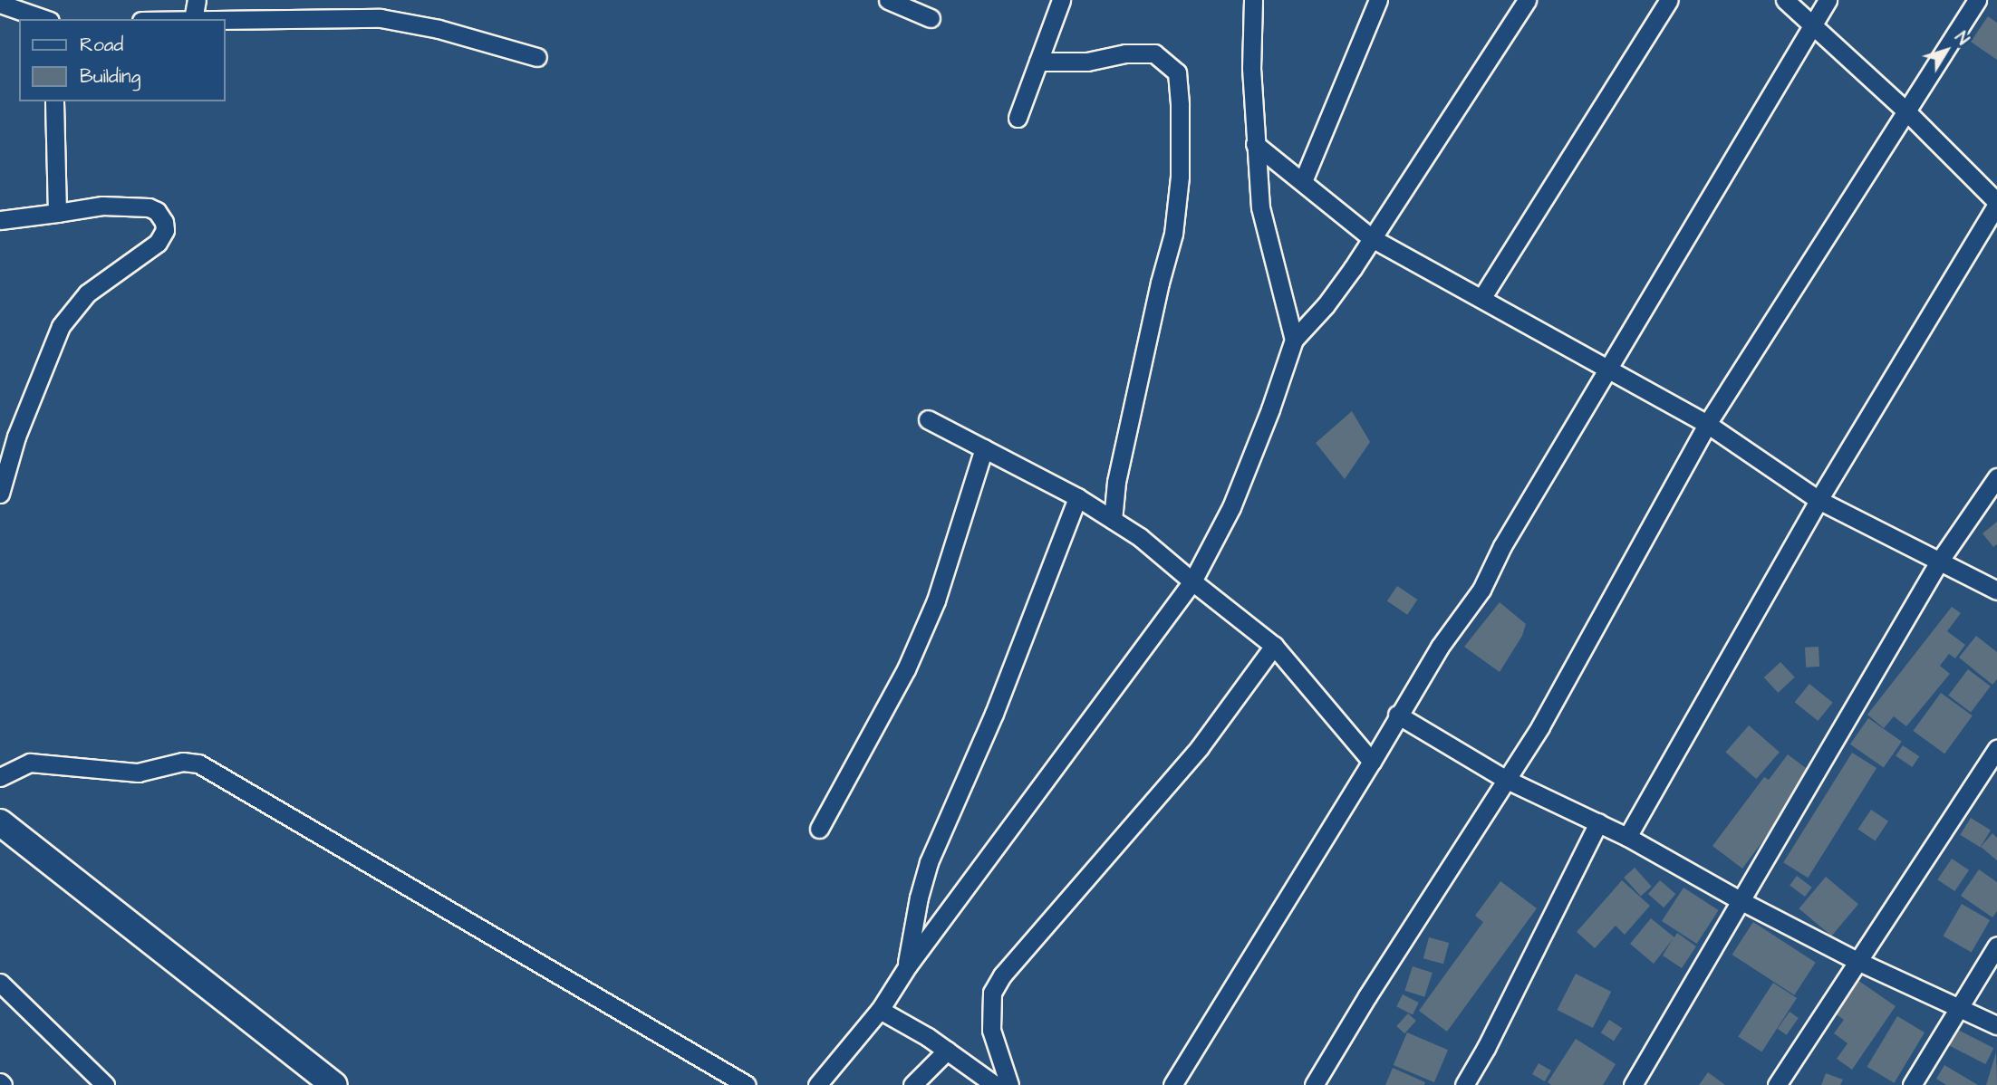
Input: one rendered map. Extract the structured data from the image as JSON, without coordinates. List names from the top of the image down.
{
  "legend": ["Road", "Building"],
  "north": "top right"
}
